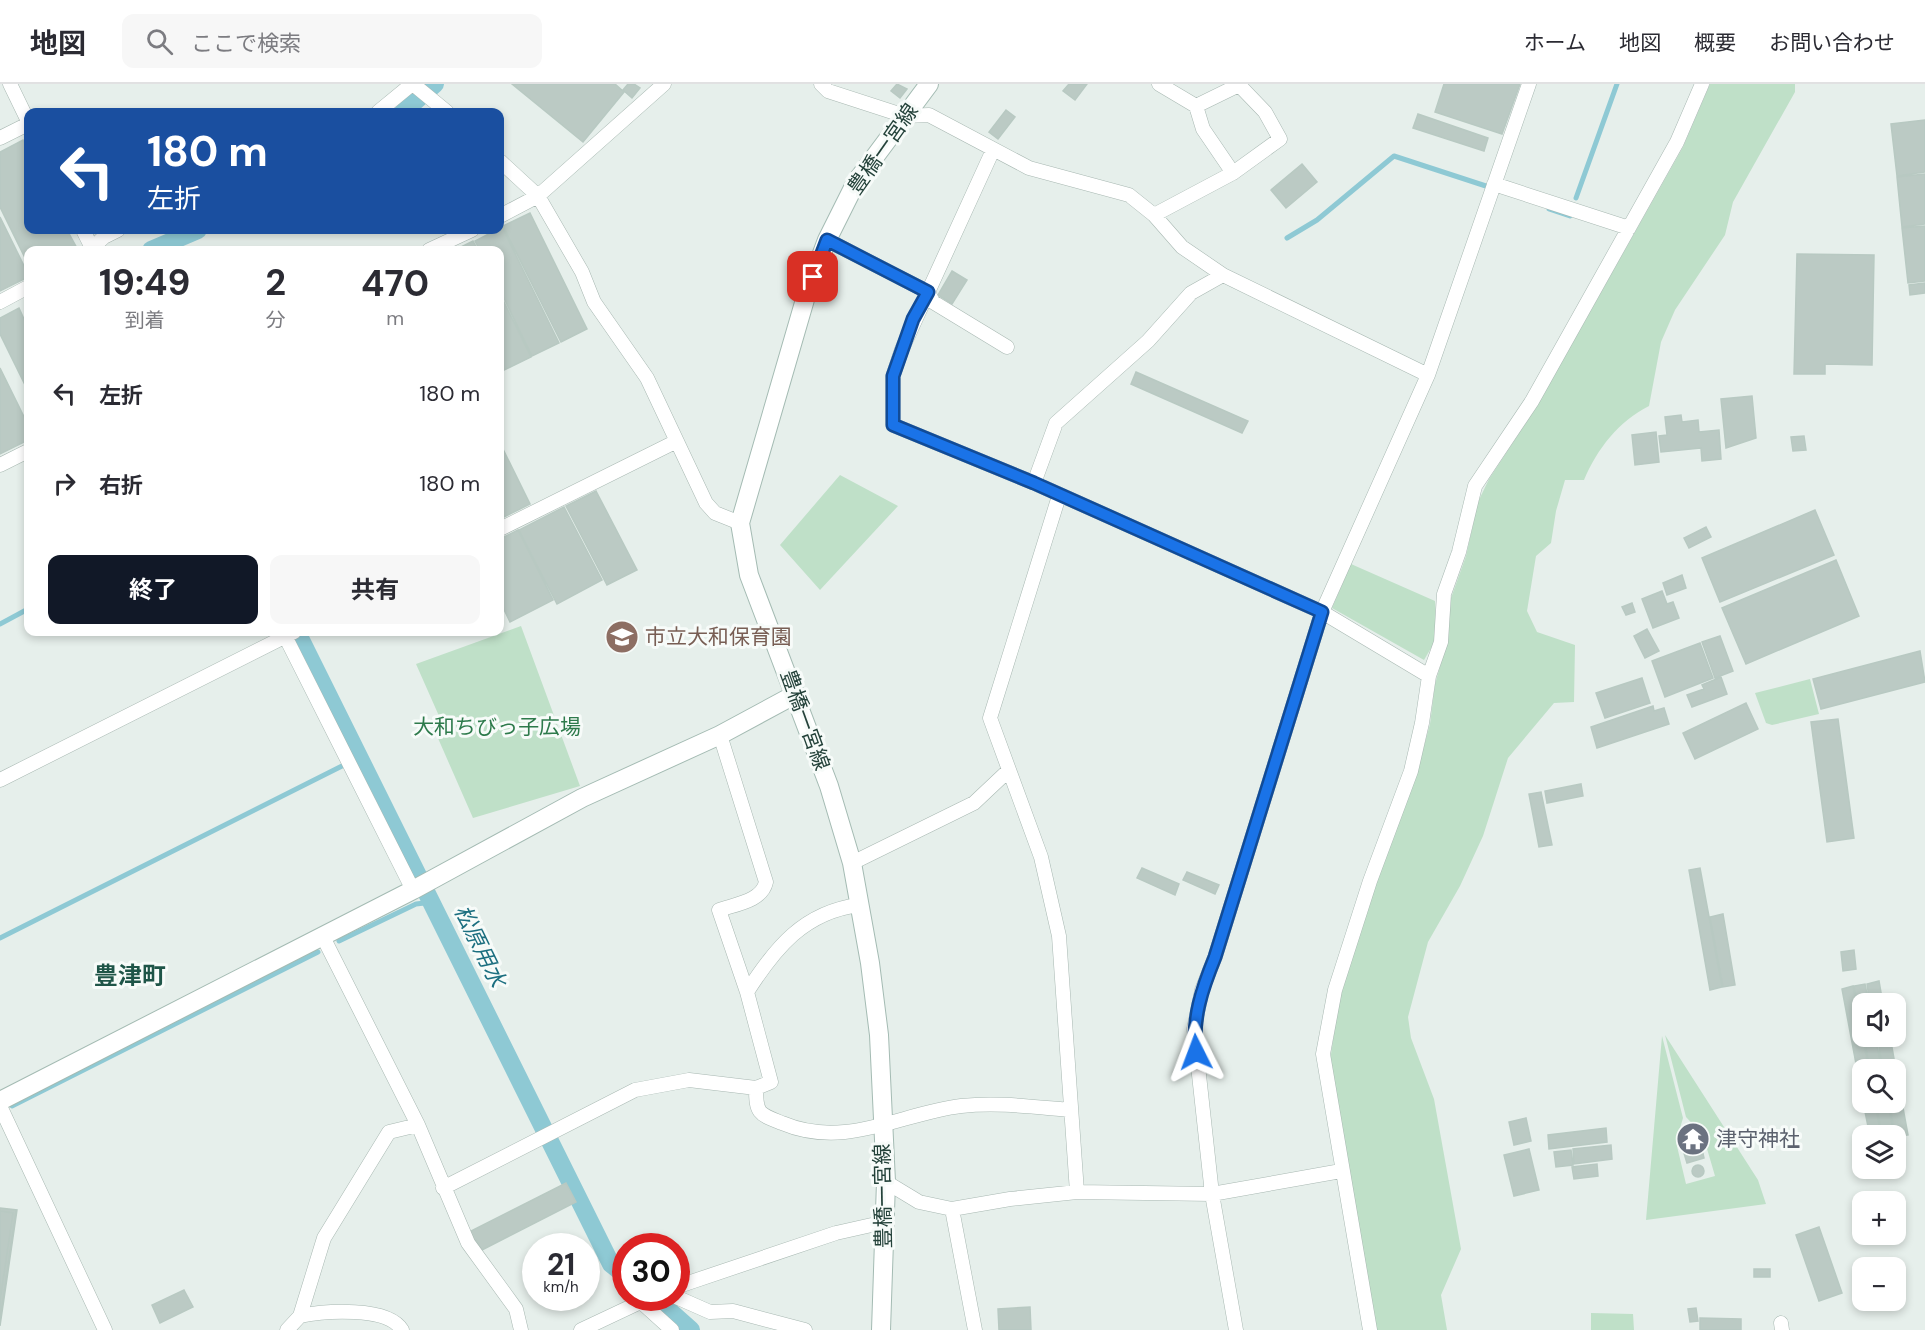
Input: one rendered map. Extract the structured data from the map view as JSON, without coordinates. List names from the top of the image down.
{
  "streets": {
    "main road": ["豊橋一宮線"]
  },
  "districts": ["豊津町"],
  "water": ["松原用水"],
  "parks": ["大和ちびっ子広場"],
  "places": {
    "school or university": ["市立大和保育園"],
    "temple": ["津守神社"]
  },
  "page": {
    "header": "地図",
    "search": "ここで検索",
    "nav": [
      "ホーム",
      "地図",
      "概要",
      "お問い合わせ"
    ],
    "turn": ["180 m", "左折"],
    "eta": [
      "19:49",
      "到着",
      "2",
      "分",
      "470",
      "m"
    ],
    "list": [
      {
        "name": "左折",
        "value": "180 m"
      },
      {
        "name": "右折",
        "value": "180 m"
      }
    ],
    "buttons": ["終了", "共有"],
    "map_buttons": ["+", "−"],
    "speed": "21 km/h",
    "limit": "30"
  }
}
